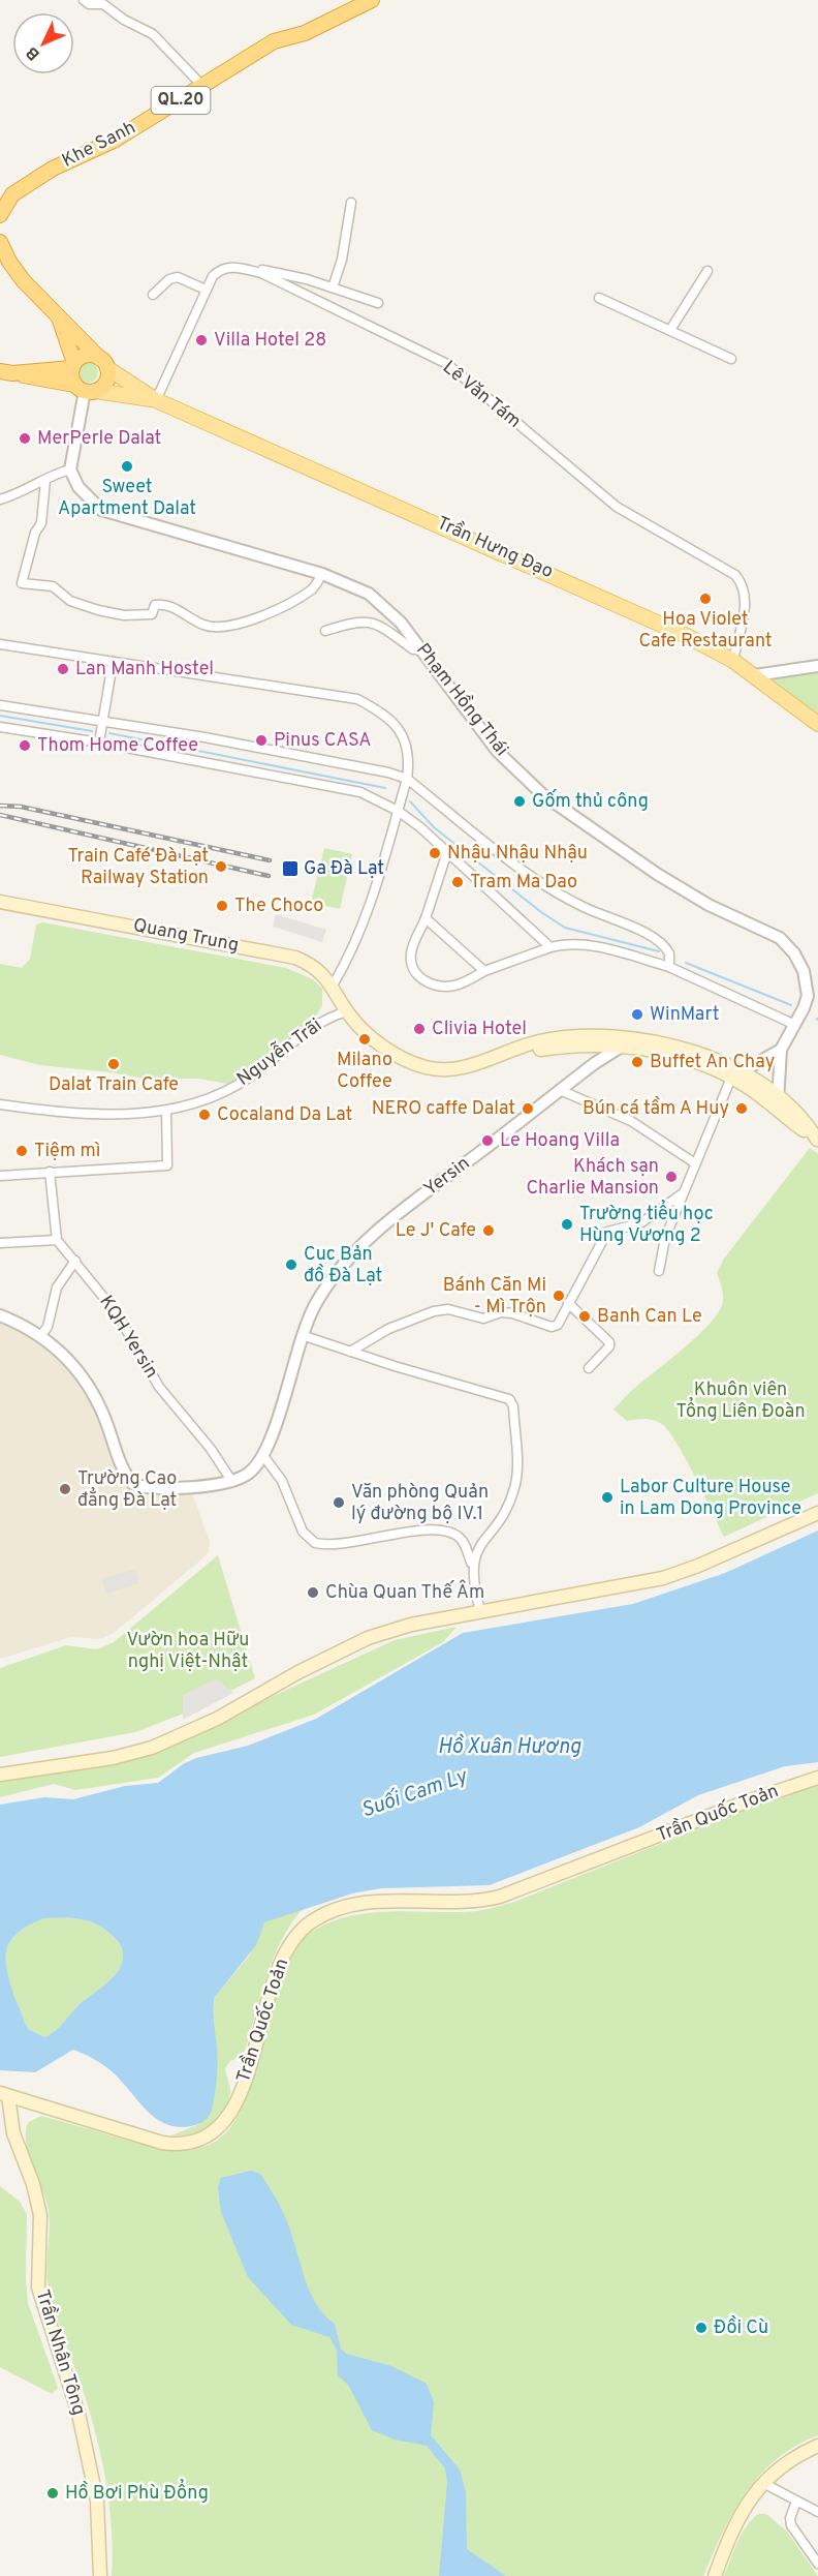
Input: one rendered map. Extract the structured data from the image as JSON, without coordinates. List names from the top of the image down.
{
  "streets": {
    "highway": ["QL.20", "Khe Sanh"],
    "main road": [
      "Trần Hưng Đạo",
      "Quang Trung",
      "Yersin",
      "Trần Quốc Toản",
      "Trần Nhân Tông"
    ],
    "street": [
      "Lê Văn Tám",
      "Phạm Hồng Thái",
      "Nguyễn Trãi",
      "KQH Yersin"
    ]
  },
  "crossings": [
    ["Lê Văn Tám", "Trần Hưng Đạo"],
    ["Quang Trung", "Nguyễn Trãi"],
    ["Trần Quốc Toản", "Trần Nhân Tông"]
  ],
  "water": ["Hồ Xuân Hương", "Suối Cam Ly"],
  "parks": ["Khuôn viên Tổng Liên Đoàn", "Vườn hoa Hữu nghị Việt-Nhật"],
  "places": {
    "other": [
      "Villa Hotel 28",
      "MerPerle Dalat",
      "Sweet Apartment Dalat",
      "Hoa Violet Cafe Restaurant",
      "Lan Manh Hostel",
      "Pinus CASA",
      "Thom Home Coffee",
      "Gốm thủ công",
      "Nhậu Nhậu Nhậu",
      "Train Café Đà Lạt Railway Station",
      "Tram Ma Dao",
      "The Choco",
      "WinMart",
      "Clivia Hotel",
      "Milano Coffee",
      "Buffet An Chay",
      "Dalat Train Cafe",
      "NERO caffe Dalat",
      "Bún cá tầm A Huy",
      "Cocaland Da Lat",
      "Le Hoang Villa",
      "Tiệm mì",
      "Khách sạn Charlie Mansion",
      "Trường tiểu học Hùng Vương 2",
      "Le J' Cafe",
      "Cục Bản đồ Đà Lạt",
      "Bánh Căn Mi - Mì Trộn",
      "Banh Can Le",
      "Trường Cao đẳng Đà Lạt",
      "Labor Culture House in Lam Dong Province",
      "Văn phòng Quản lý đường bộ IV.1",
      "Chùa Quan Thế Âm",
      "Đồi Cù",
      "Hồ Bơi Phù Đổng"
    ],
    "transit": ["Ga Đà Lạt"]
  },
  "north": "bottom left"
}
